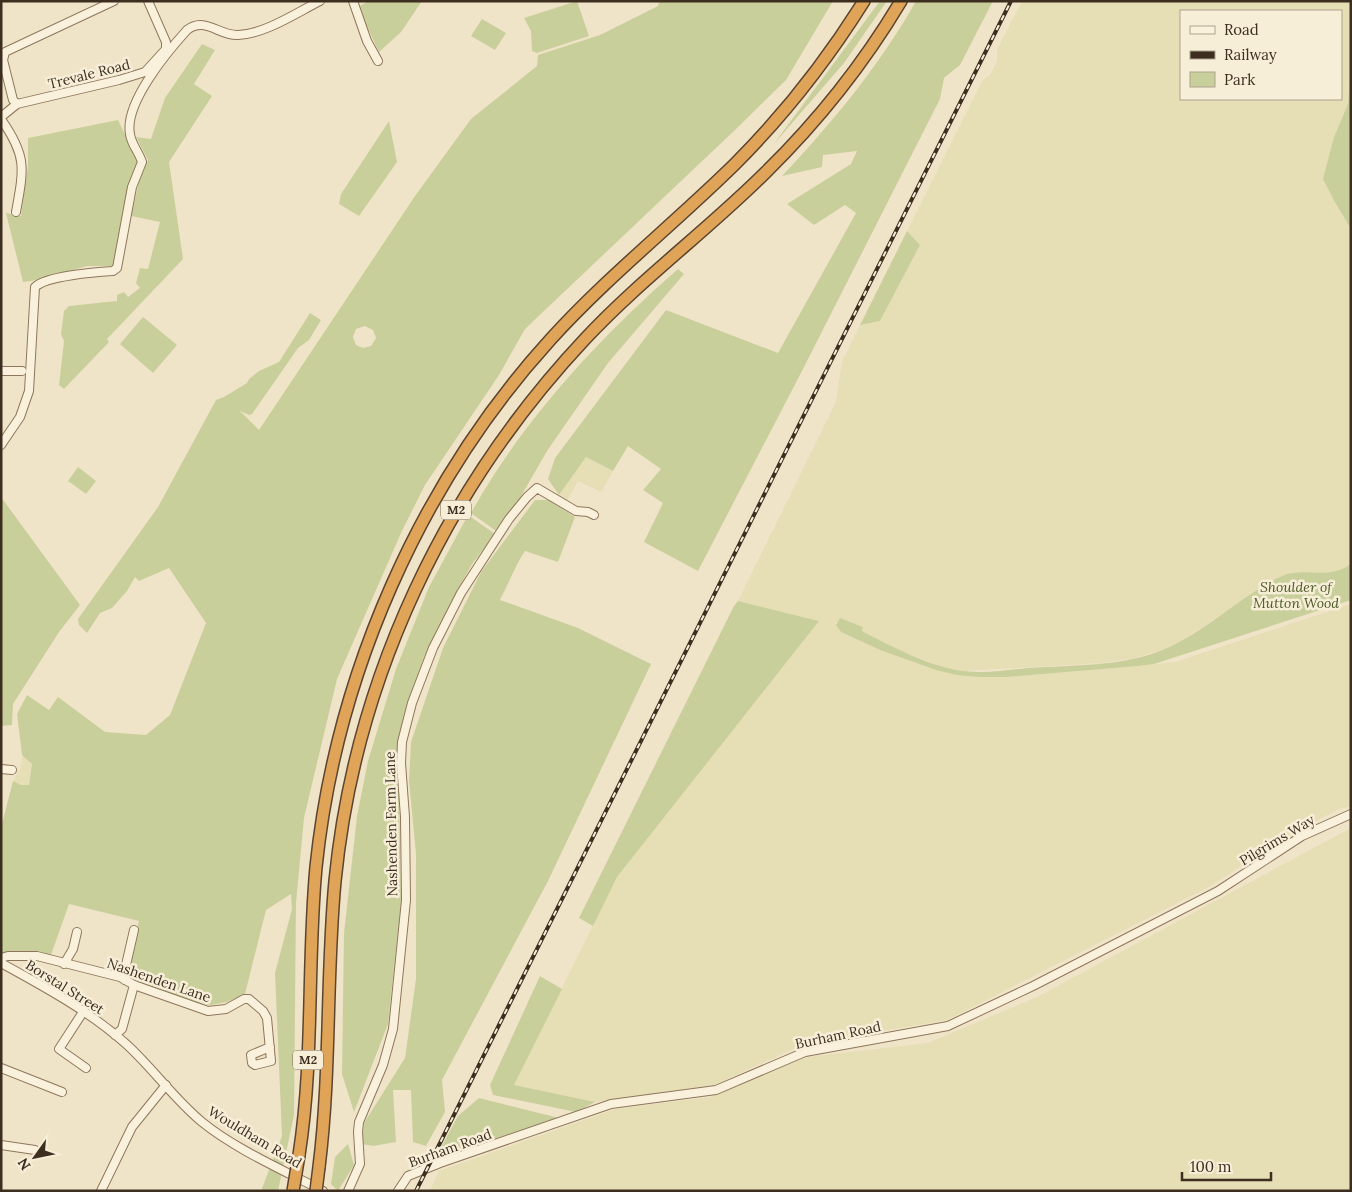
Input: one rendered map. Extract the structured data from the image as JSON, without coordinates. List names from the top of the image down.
{
  "streets": {
    "highway": ["M2"],
    "street": [
      "Trevale Road",
      "Nashenden Farm Lane",
      "Pilgrims Way",
      "Nashenden Lane",
      "Borstal Street",
      "Burham Road",
      "Wouldham Road"
    ]
  },
  "crossings": [
    ["Pilgrims Way", "Burham Road"],
    ["Borstal Street", "Wouldham Road"]
  ],
  "parks": ["Shoulder of Mutton Wood"],
  "legend": ["Road", "Railway", "Park"],
  "scale_bar": "100 m",
  "north": "bottom left"
}
